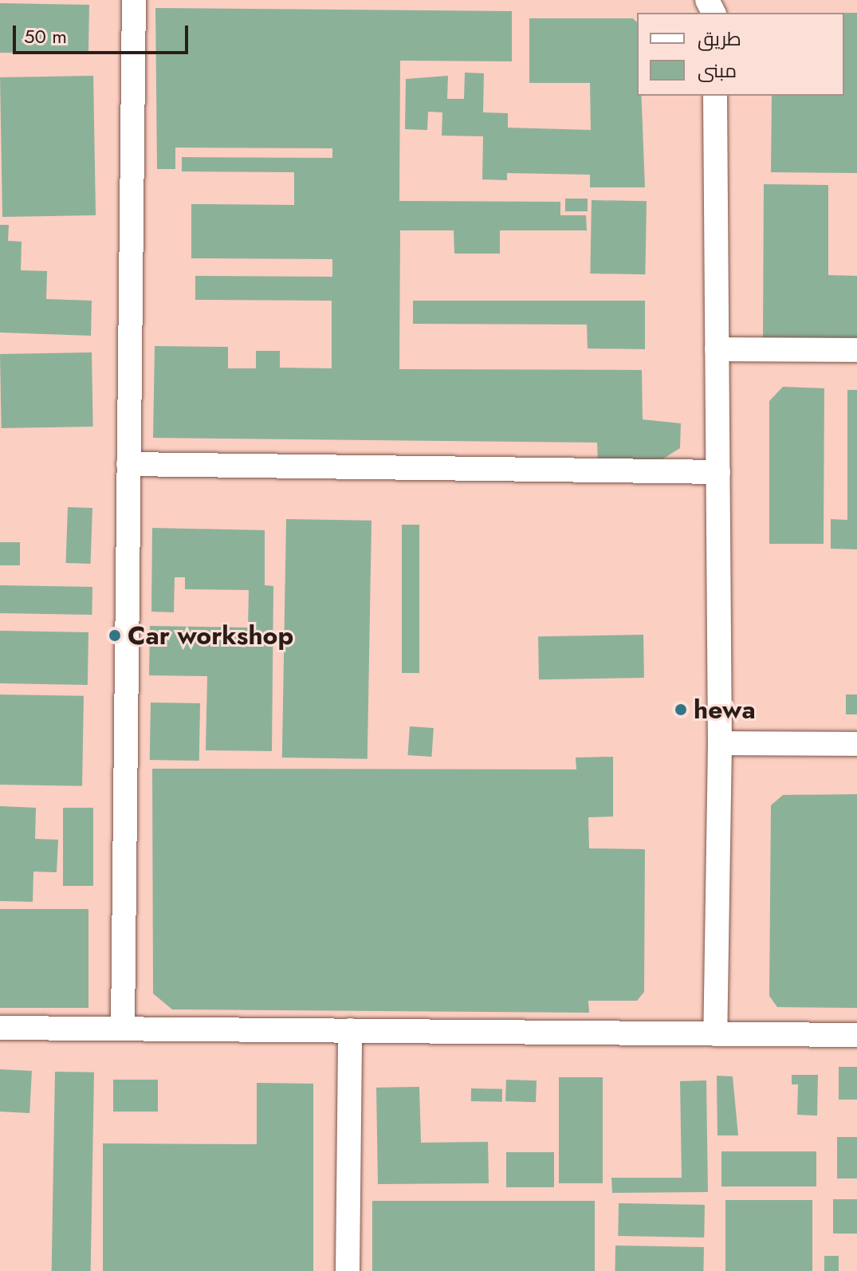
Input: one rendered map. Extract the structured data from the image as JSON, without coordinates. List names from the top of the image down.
{
  "places": ["Car workshop", "hewa"],
  "legend": ["طريق", "مبنى"],
  "scale_bar": "50 m"
}
